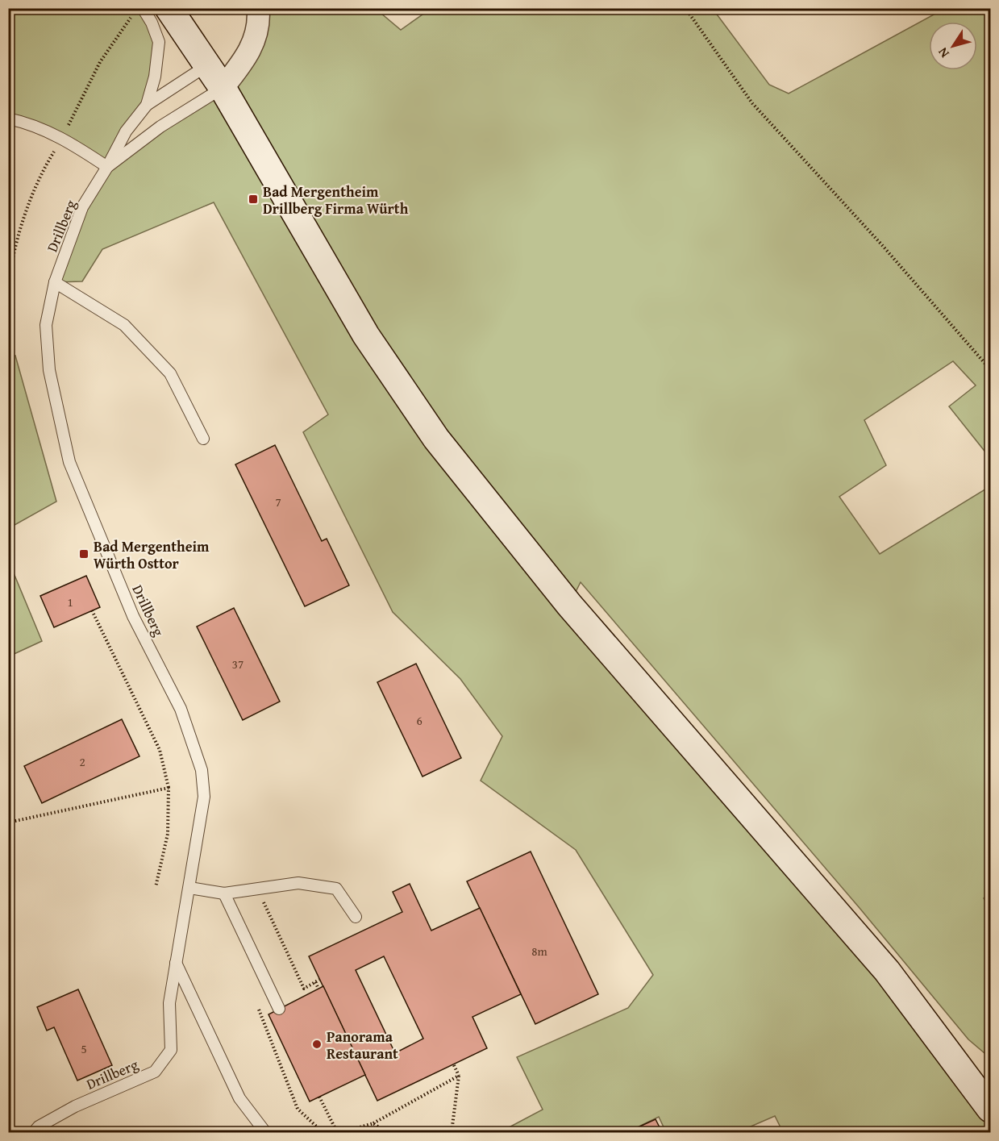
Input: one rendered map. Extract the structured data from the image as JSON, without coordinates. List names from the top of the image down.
{
  "streets": {
    "lane": ["Drillberg"]
  },
  "places": {
    "transit": ["Bad Mergentheim Drillberg Firma Würth", "Bad Mergentheim Würth Osttor"],
    "other": ["Panorama Restaurant"]
  },
  "house_numbers": [
    "7",
    "1",
    "37",
    "6",
    "2",
    "8m",
    "5"
  ],
  "north": "bottom left"
}
